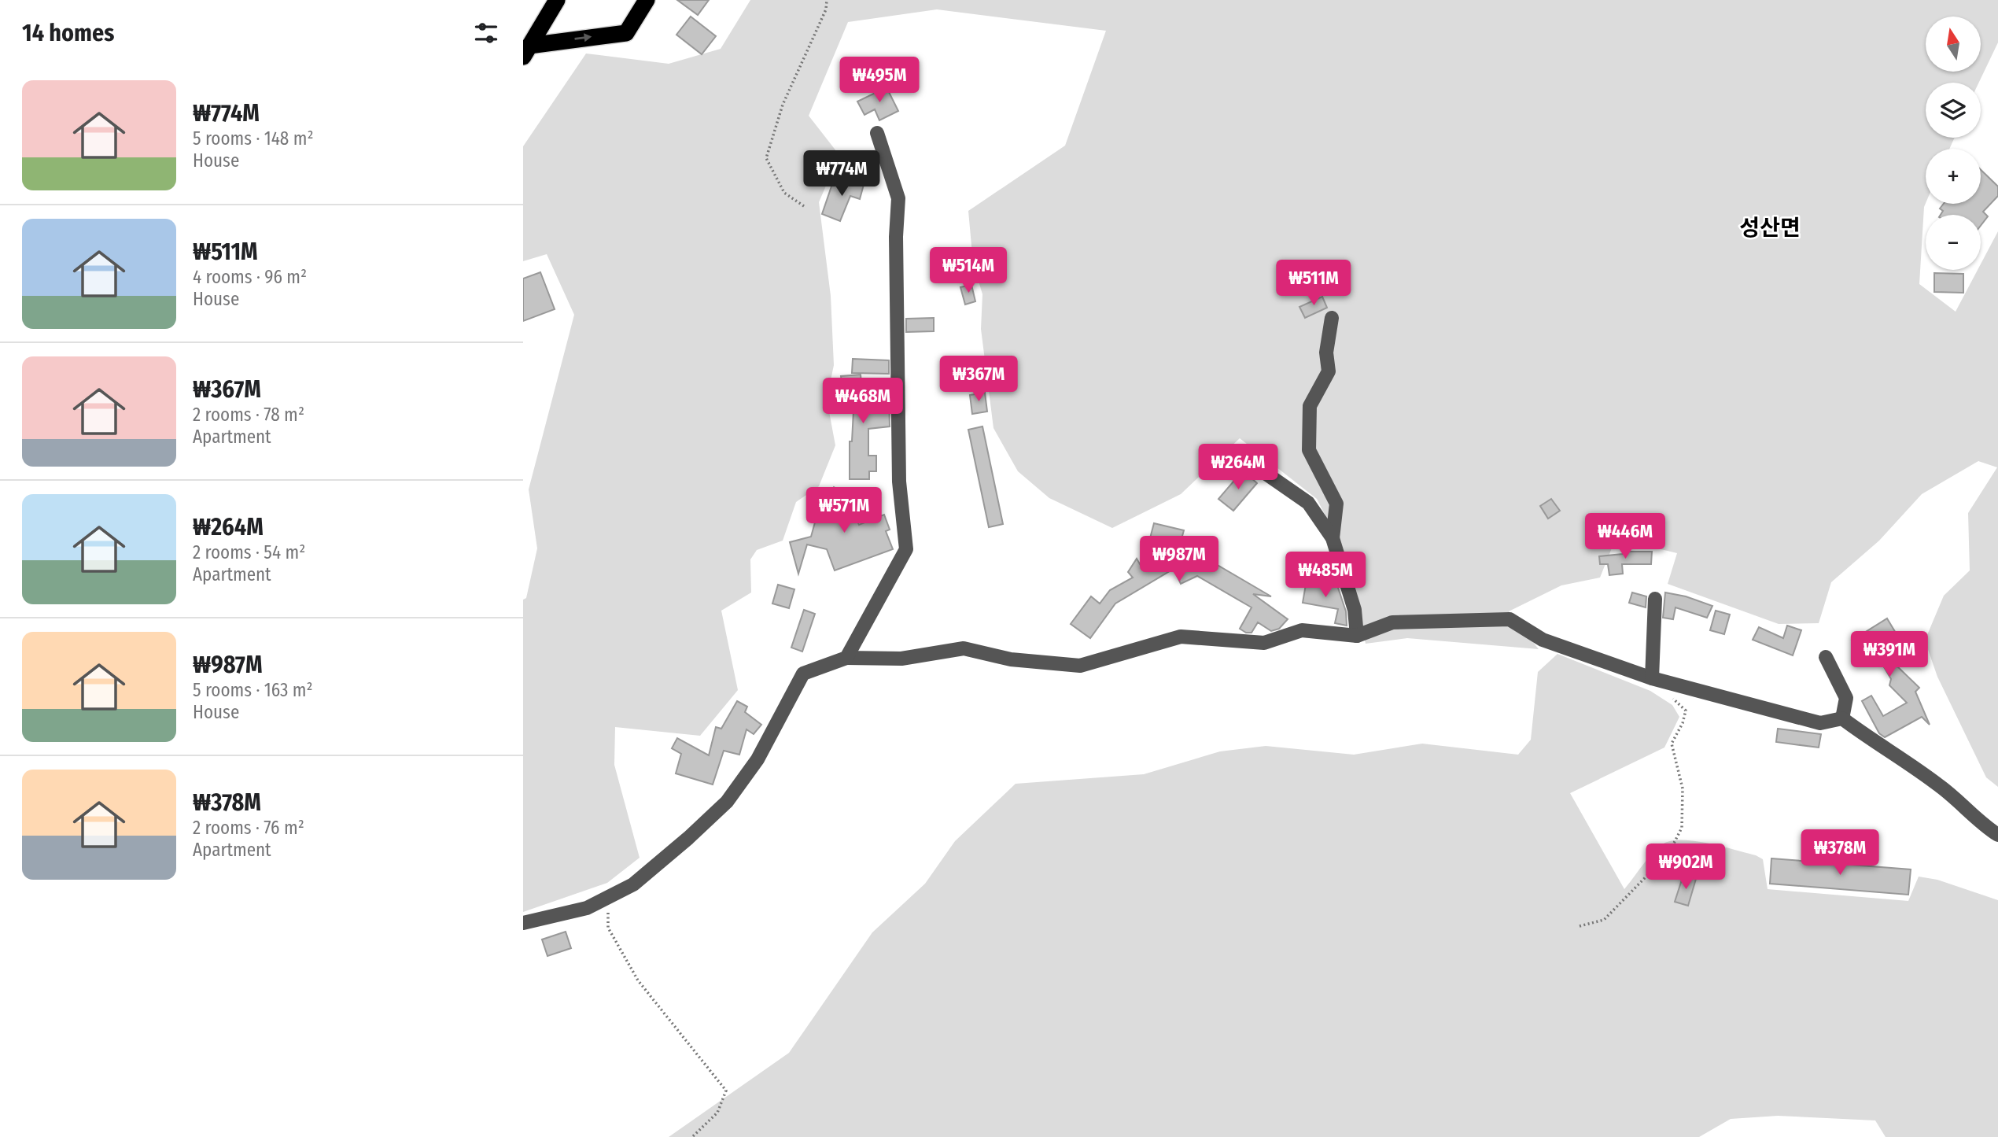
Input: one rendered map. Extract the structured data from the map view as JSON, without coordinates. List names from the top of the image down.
{
  "districts": ["성산면"],
  "north": "top",
  "page": {
    "heading": "14 homes",
    "map_buttons": ["+", "−"],
    "price": [
      "₩495M",
      "₩774M",
      "₩514M",
      "₩511M",
      "₩367M",
      "₩468M",
      "₩264M",
      "₩571M",
      "₩446M",
      "₩987M",
      "₩485M",
      "₩391M",
      "₩378M",
      "₩902M"
    ],
    "list": [
      {
        "name": "₩774M",
        "note": "5 rooms · 148 m² · House"
      },
      {
        "name": "₩511M",
        "note": "4 rooms · 96 m² · House"
      },
      {
        "name": "₩367M",
        "note": "2 rooms · 78 m² · Apartment"
      },
      {
        "name": "₩264M",
        "note": "2 rooms · 54 m² · Apartment"
      },
      {
        "name": "₩987M",
        "note": "5 rooms · 163 m² · House"
      },
      {
        "name": "₩378M",
        "note": "2 rooms · 76 m² · Apartment"
      }
    ]
  }
}
